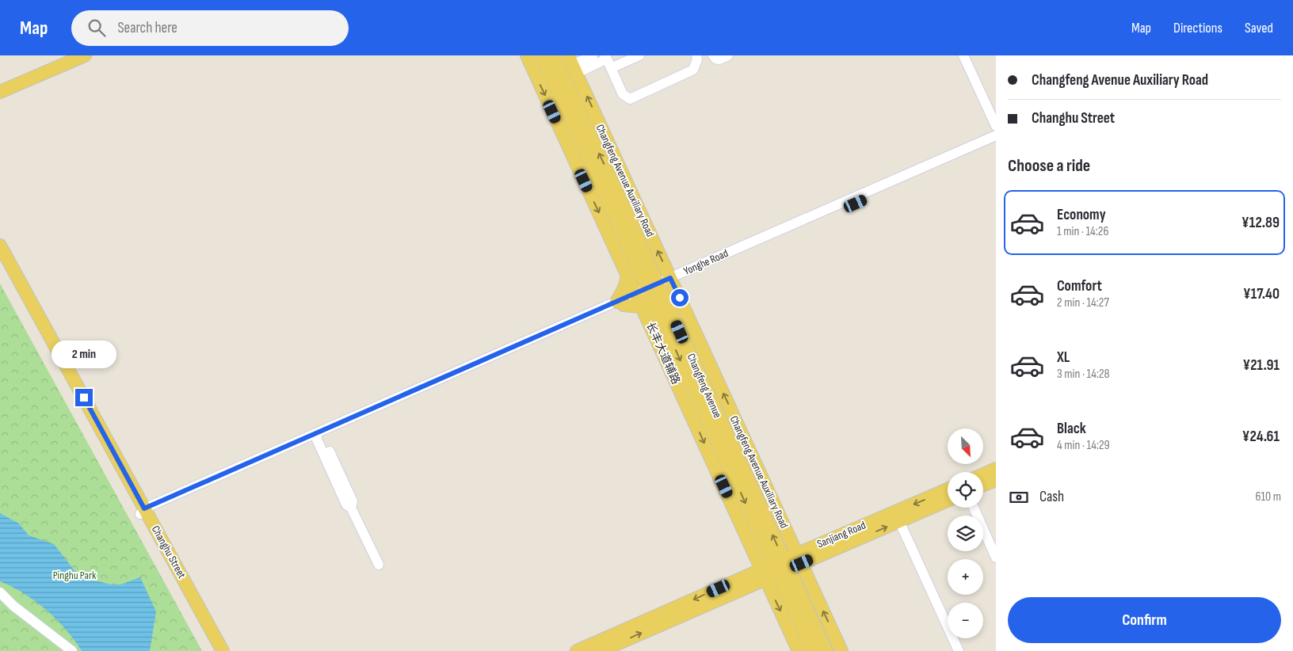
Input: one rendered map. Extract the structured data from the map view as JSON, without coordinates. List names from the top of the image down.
{
  "streets": {
    "main road": [
      "Changfeng Avenue Auxiliary Road",
      "长丰大道辅路",
      "Changfeng Avenue",
      "Sanjiang Road",
      "Changhu Street"
    ],
    "street": ["Yonghe Road"]
  },
  "crossings": [
    ["Changfeng Avenue Auxiliary Road", "Yonghe Road"],
    ["Changfeng Avenue Auxiliary Road", "Changfeng Avenue"],
    ["Changfeng Avenue Auxiliary Road", "Sanjiang Road"],
    ["Yonghe Road", "长丰大道辅路"],
    ["Yonghe Road", "Changfeng Avenue"],
    ["长丰大道辅路", "Changfeng Avenue"],
    ["长丰大道辅路", "Sanjiang Road"],
    ["Changfeng Avenue", "Sanjiang Road"]
  ],
  "one_way": ["Changfeng Avenue Auxiliary Road", "长丰大道辅路"],
  "parks": ["Pinghu Park"],
  "north": "bottom right",
  "page": {
    "header": "Map",
    "search": "Search here",
    "nav": ["Map", "Directions", "Saved"],
    "banner": ["Changfeng Avenue Auxiliary Road", "Changhu Street"],
    "heading": "Choose a ride",
    "list": [
      {
        "name": "Economy",
        "note": "1 min · 14:26",
        "value": "¥12.89"
      },
      {
        "name": "Comfort",
        "note": "2 min · 14:27",
        "value": "¥17.40"
      },
      {
        "name": "XL",
        "note": "3 min · 14:28",
        "value": "¥21.91"
      },
      {
        "name": "Black",
        "note": "4 min · 14:29",
        "value": "¥24.61"
      }
    ],
    "bubble": "2 min",
    "map_buttons": ["+", "−"],
    "pay": ["Cash", "610 m"],
    "buttons": "Confirm"
  }
}
